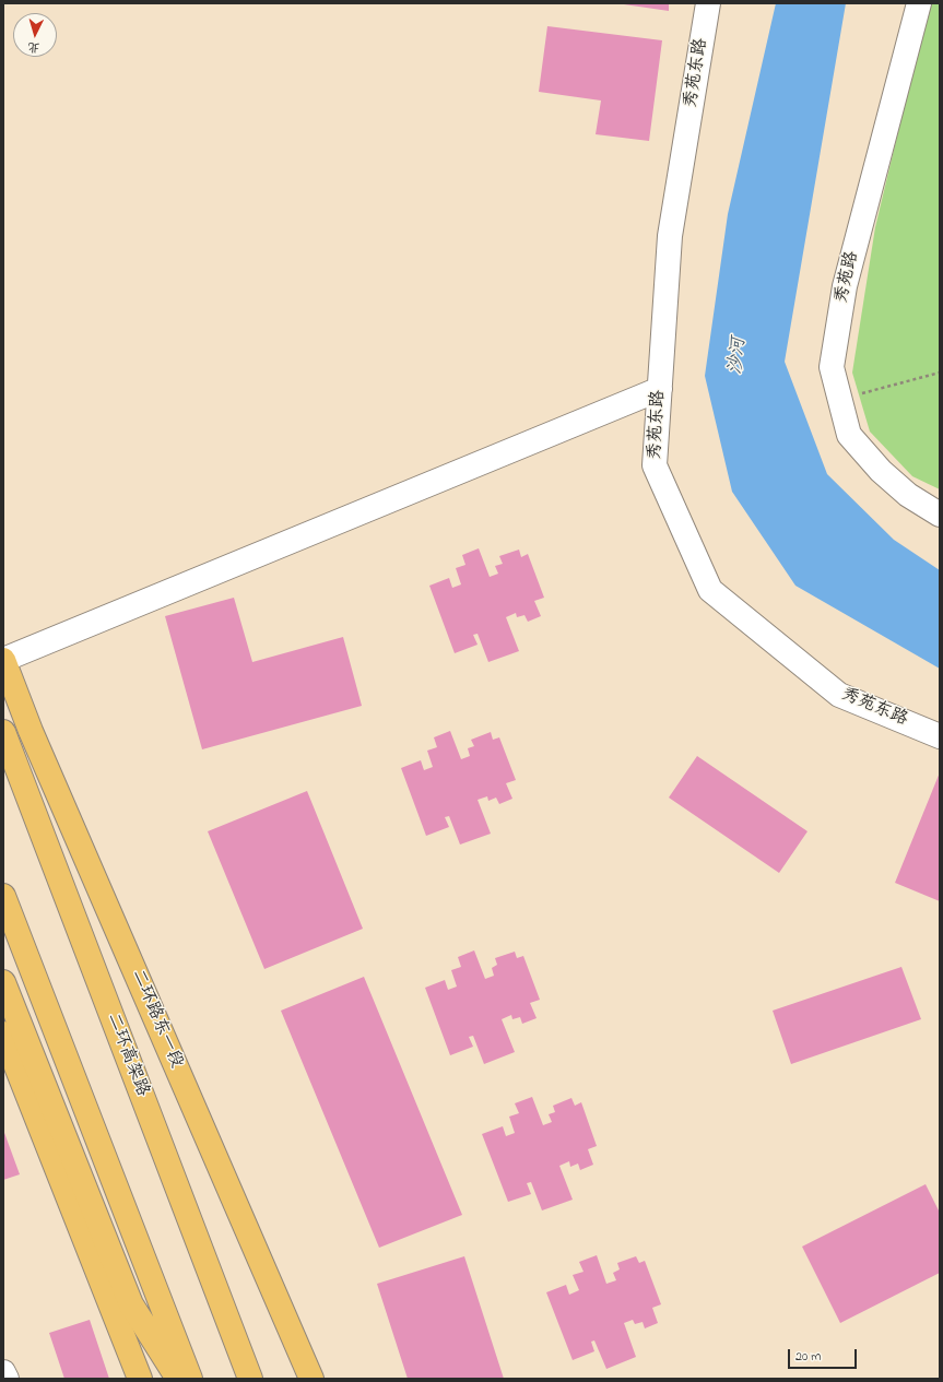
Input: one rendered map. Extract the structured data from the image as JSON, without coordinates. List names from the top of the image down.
{
  "streets": {
    "main road": ["二环路东一段", "二环高架路"],
    "street": ["秀苑东路", "秀苑路"]
  },
  "water": ["沙河"],
  "scale_bar": "20 m",
  "north": "bottom"
}
